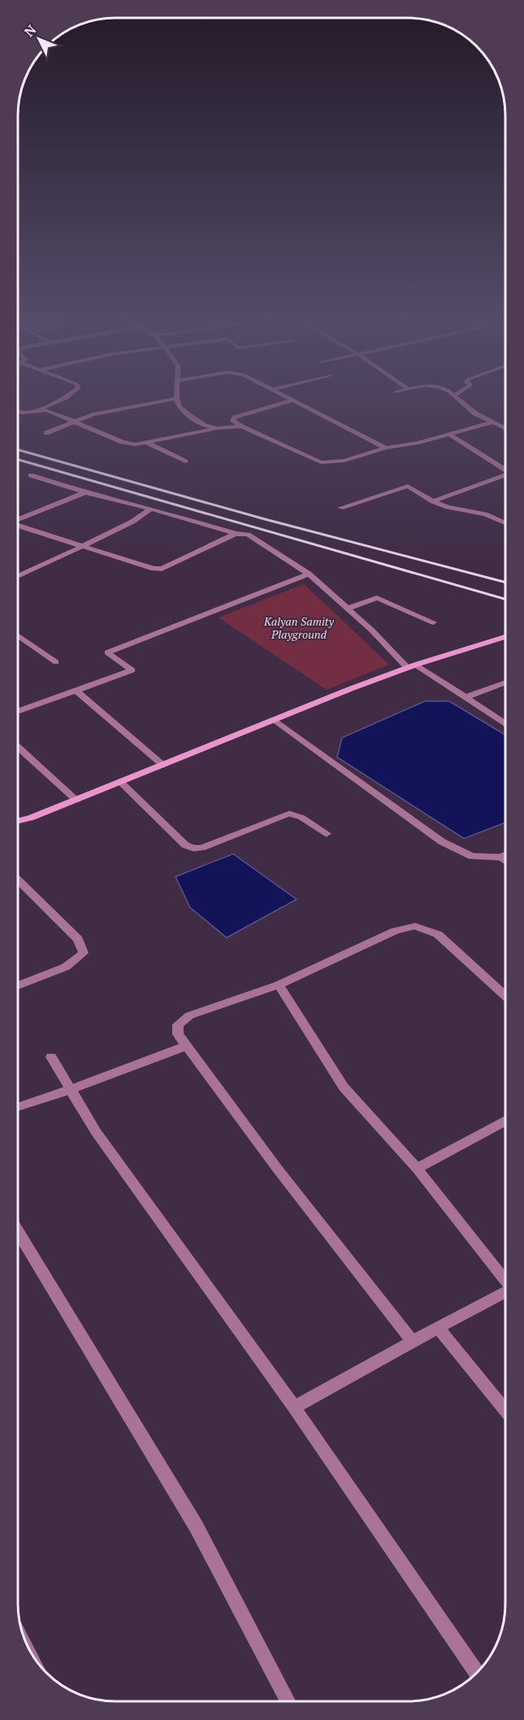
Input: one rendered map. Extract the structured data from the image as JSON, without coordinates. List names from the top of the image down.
{
  "parks": ["Kalyan Samity Playground"],
  "north": "top left"
}
